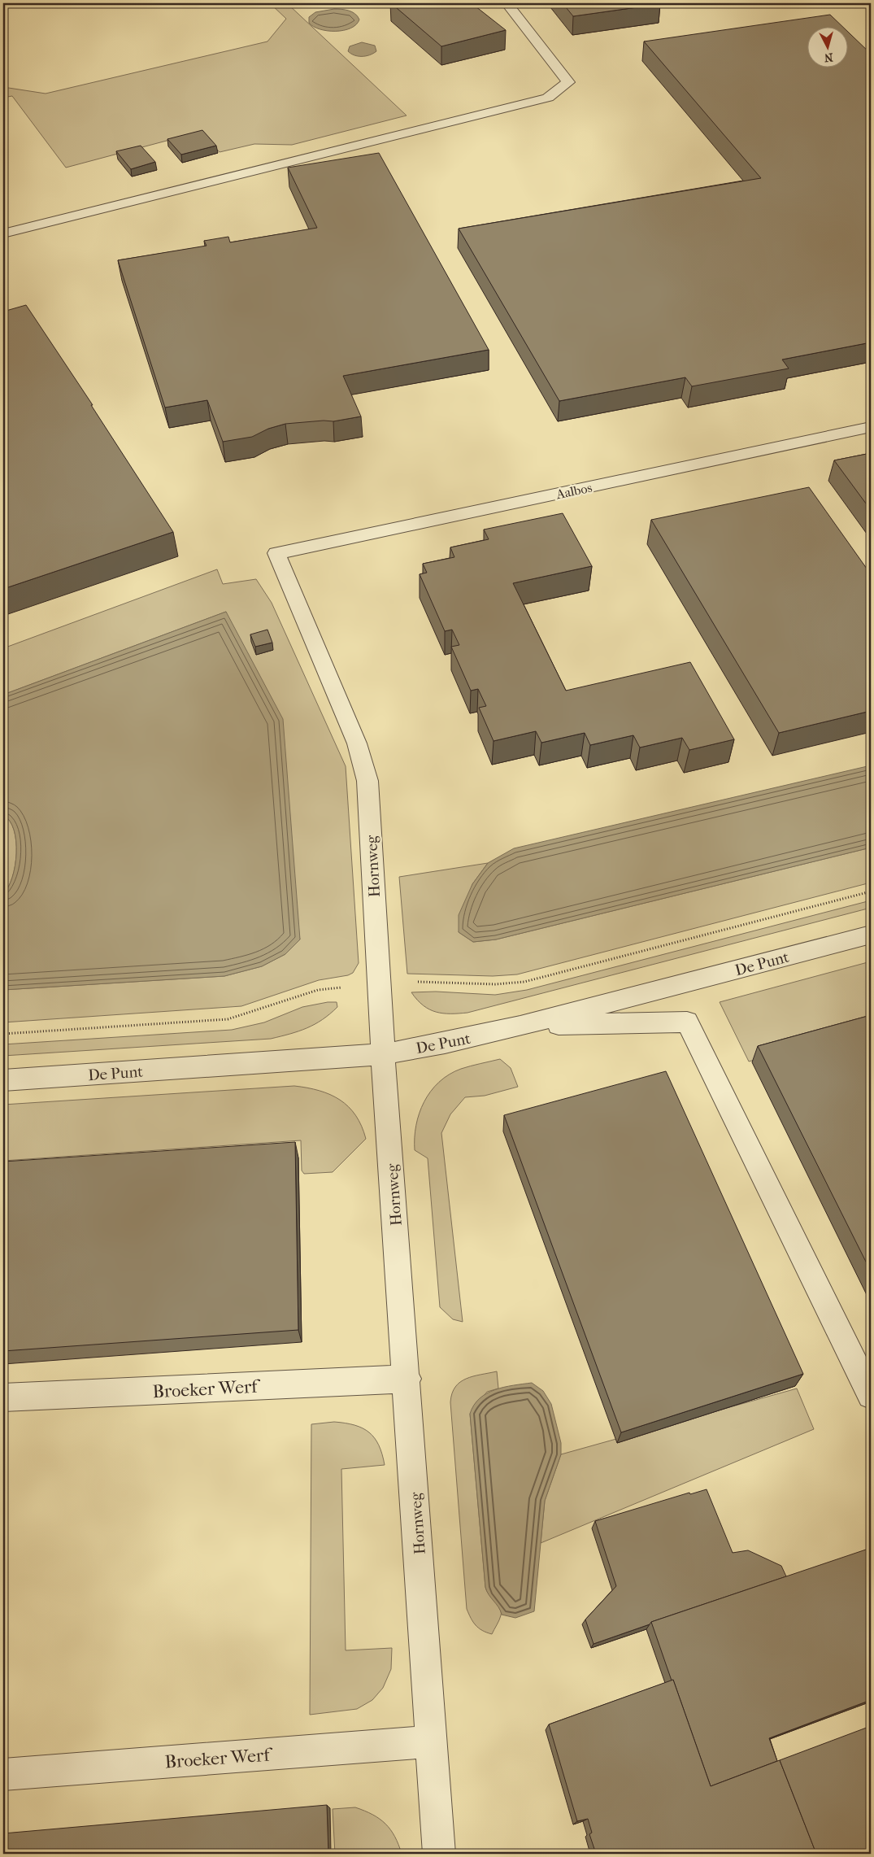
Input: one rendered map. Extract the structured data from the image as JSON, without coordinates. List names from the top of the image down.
{
  "streets": {
    "street": [
      "Aalbos",
      "Hornweg",
      "De Punt",
      "Broeker Werf"
    ]
  },
  "crossings": [
    ["Aalbos", "Hornweg"],
    ["Hornweg", "De Punt"],
    ["Hornweg", "Broeker Werf"]
  ],
  "north": "bottom"
}
